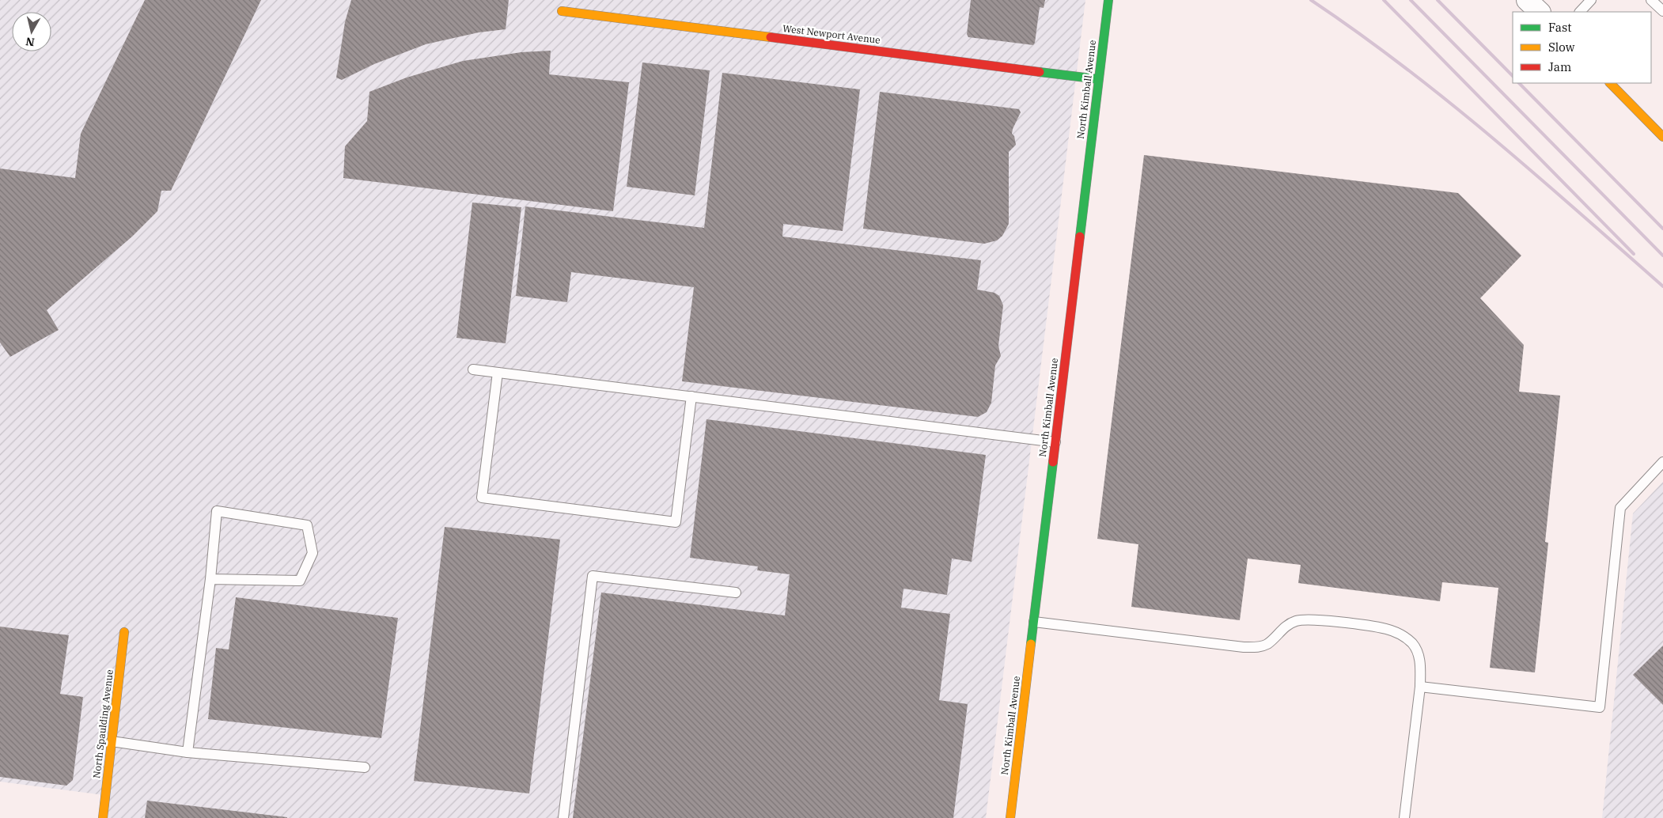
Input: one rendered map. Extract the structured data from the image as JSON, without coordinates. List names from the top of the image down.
{
  "streets": {
    "street": ["West Newport Avenue", "North Kimball Avenue", "North Spaulding Avenue"]
  },
  "crossings": [
    ["West Newport Avenue", "North Kimball Avenue"]
  ],
  "legend": ["Fast", "Slow", "Jam"],
  "north": "bottom"
}
